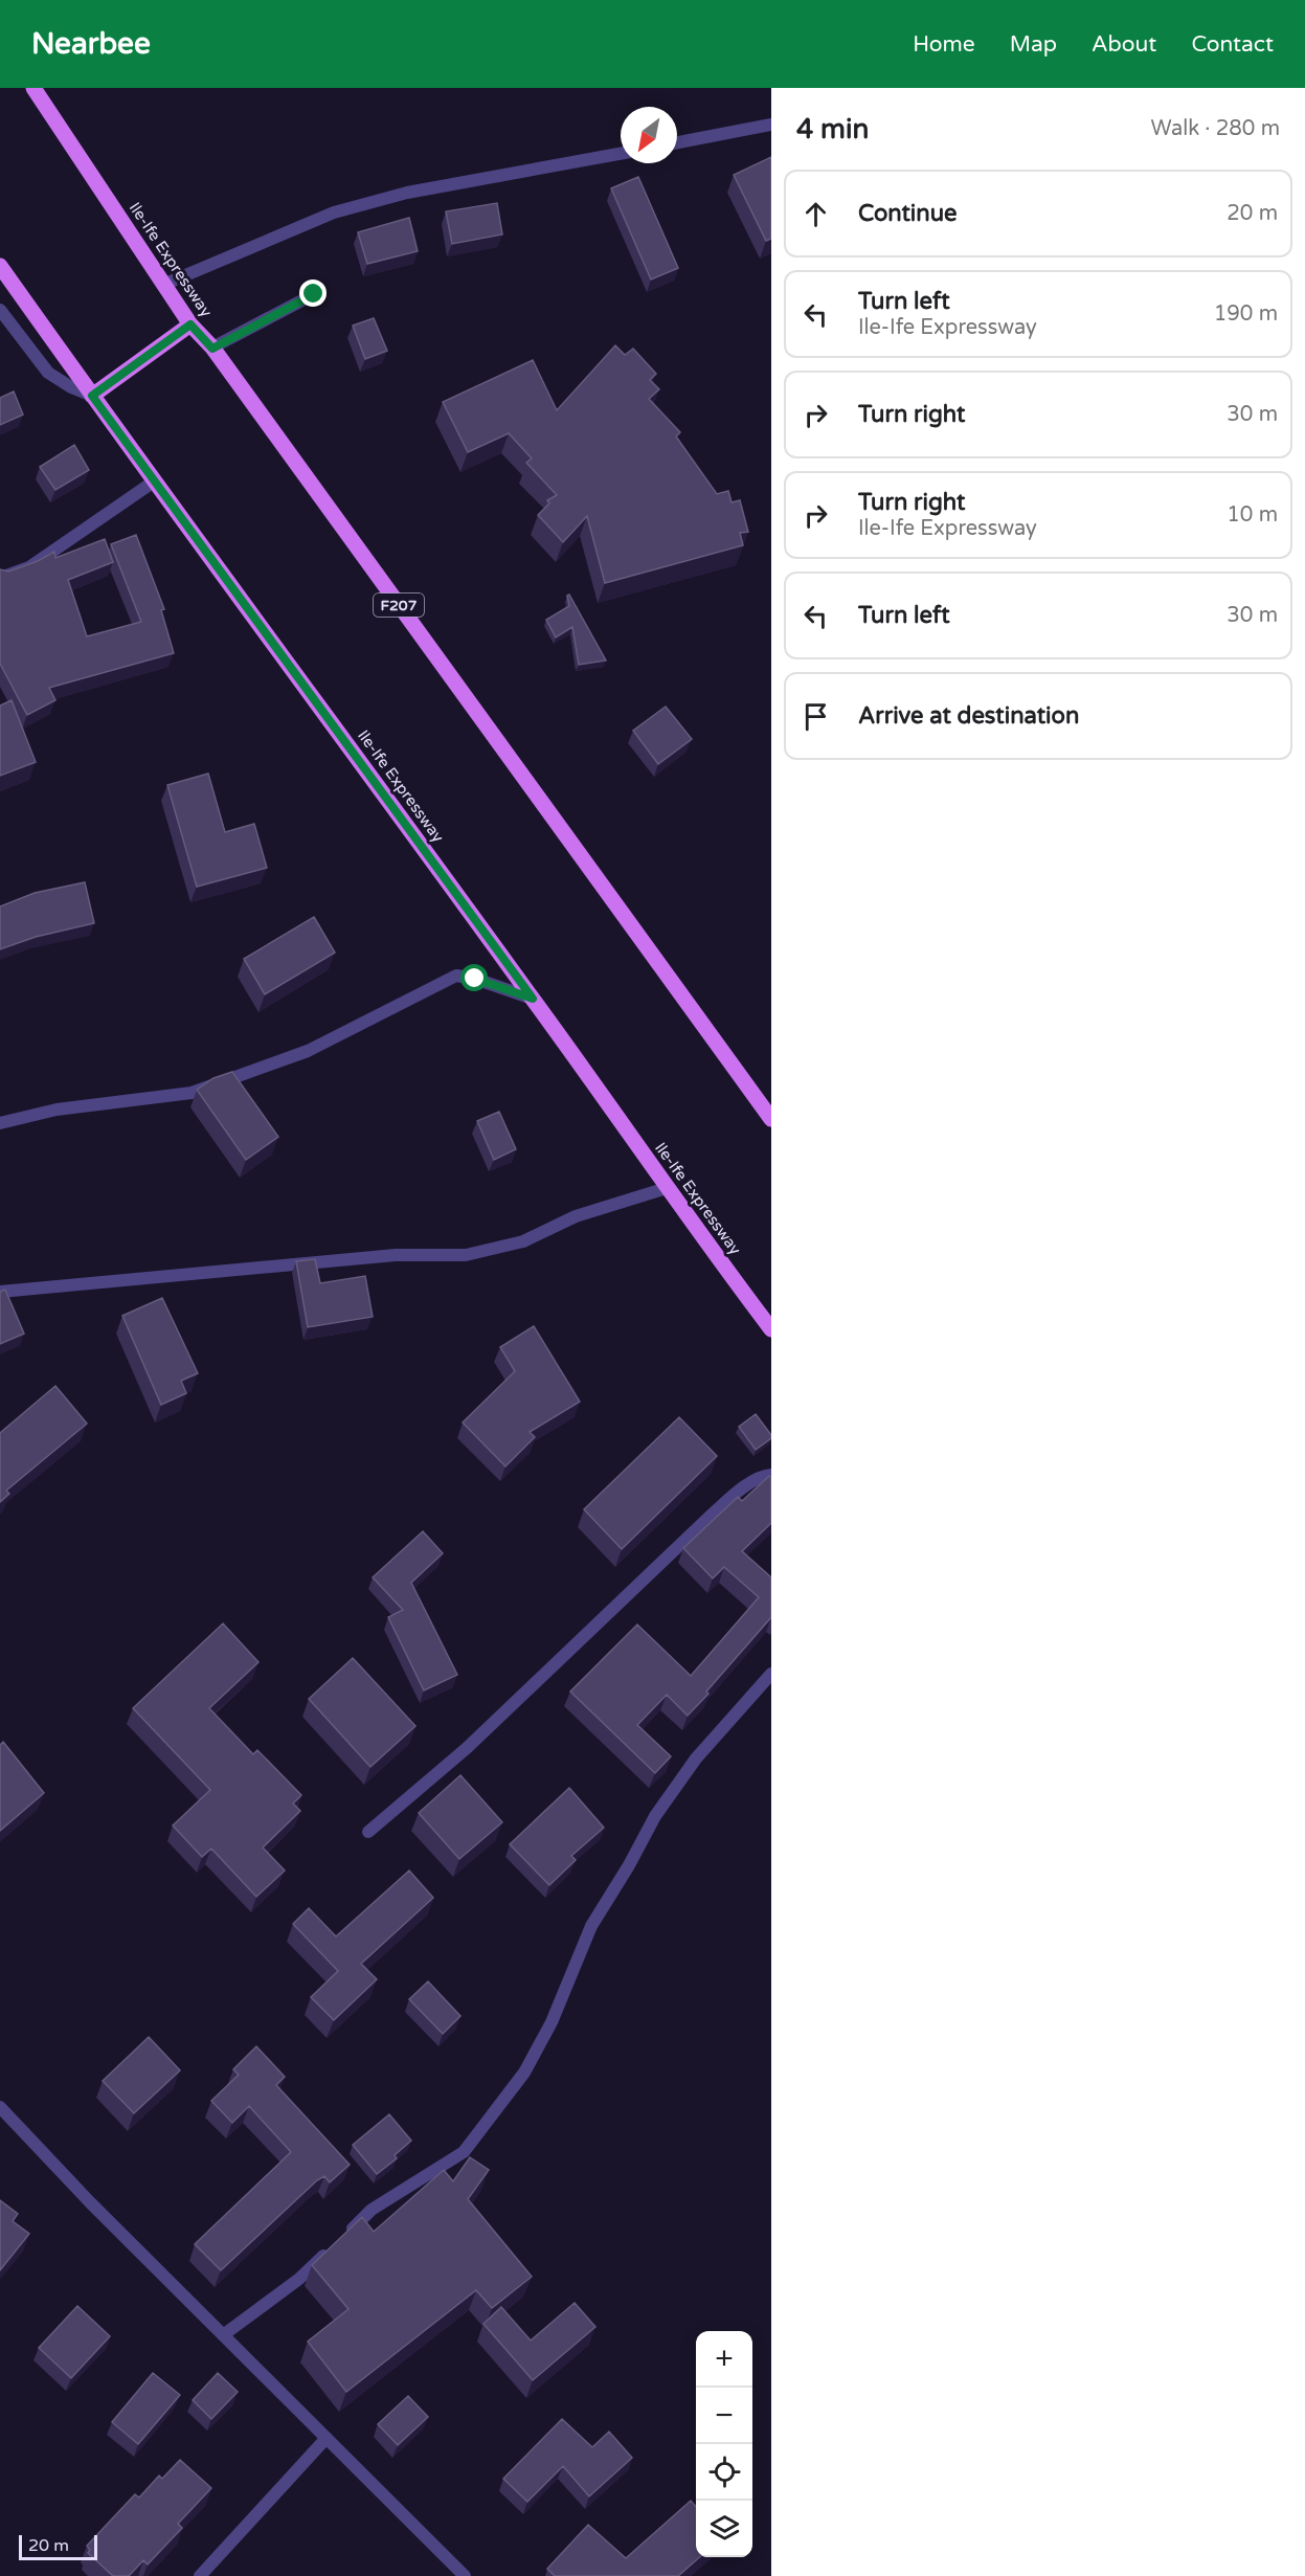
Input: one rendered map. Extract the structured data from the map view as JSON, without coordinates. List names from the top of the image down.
{
  "streets": {
    "main road": ["Ile-Ife Expressway", "F207"]
  },
  "scale_bar": "20 m",
  "north": "bottom left",
  "page": {
    "header": "Nearbee",
    "nav": [
      "Home",
      "Map",
      "About",
      "Contact"
    ],
    "heading": ["4 min", "Walk · 280 m"],
    "list": [
      ["Continue", "20 m"],
      ["Turn left", "Ile-Ife Expressway", "190 m"],
      ["Turn right", "30 m"],
      ["Turn right", "Ile-Ife Expressway", "10 m"],
      ["Turn left", "30 m"],
      "Arrive at destination"
    ],
    "map_buttons": ["+", "−"],
    "scale": "20 m"
  }
}
